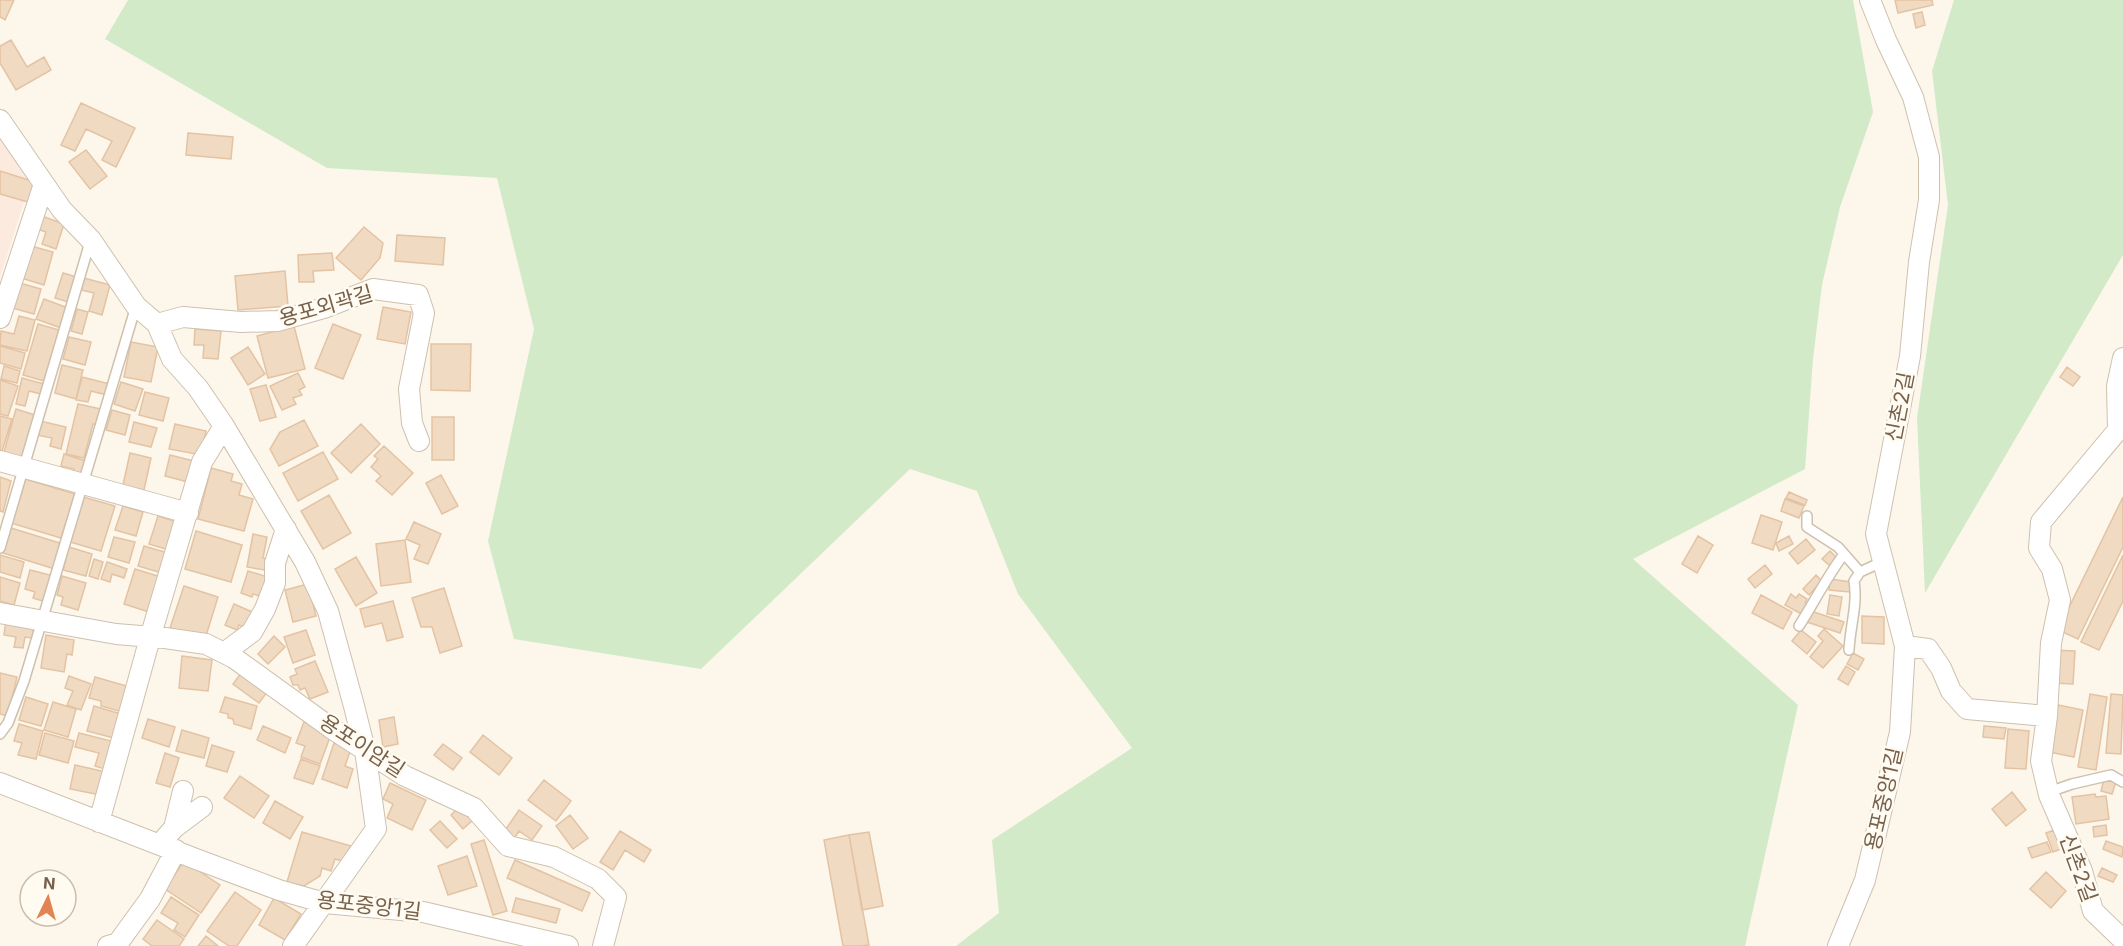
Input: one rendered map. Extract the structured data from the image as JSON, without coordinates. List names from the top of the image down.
{
  "streets": {
    "street": [
      "용포외곽길",
      "신촌2길",
      "용포이암길",
      "용포중앙1길"
    ]
  },
  "crossings": [
    ["신촌2길", "용포중앙1길"]
  ],
  "north": "top"
}
